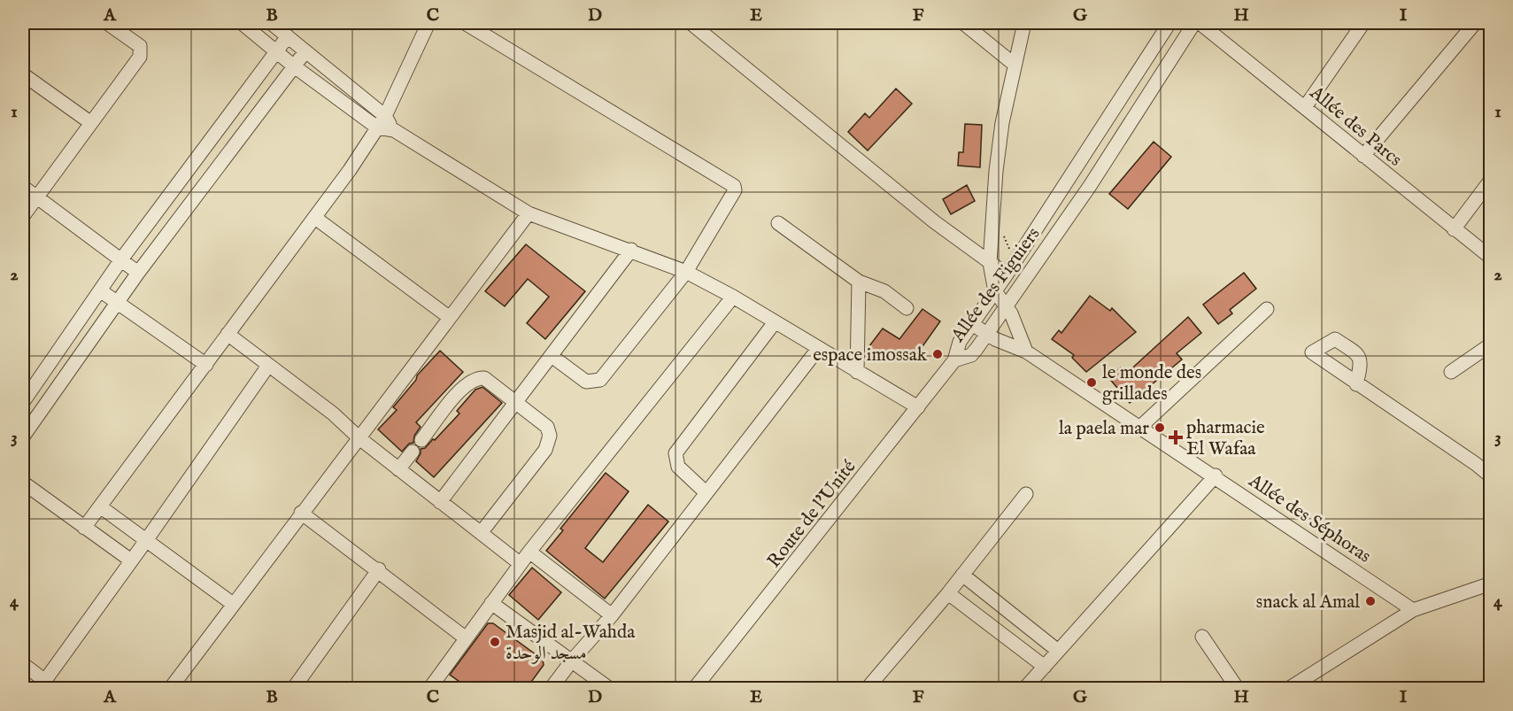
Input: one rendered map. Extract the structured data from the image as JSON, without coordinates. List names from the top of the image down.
{
  "streets": {
    "street": [
      "Allée des Parcs",
      "Allée des Figuiers",
      "Route de l'Unité",
      "Allée des Séphoras"
    ]
  },
  "crossings": [
    ["Allée des Figuiers", "Route de l'Unité"],
    ["Allée des Figuiers", "Allée des Séphoras"]
  ],
  "places": {
    "other": [
      "espace imossak",
      "le monde des grillades",
      "la paela mar",
      "snack al Amal",
      "Masjid al-Wahda مسجد الوحدة"
    ],
    "health": ["pharmacie El Wafaa"]
  },
  "grid": {
    "columns": [
      "A",
      "B",
      "C",
      "D",
      "E",
      "F",
      "G",
      "H",
      "I"
    ],
    "rows": [
      "1",
      "2",
      "3",
      "4"
    ]
  }
}
